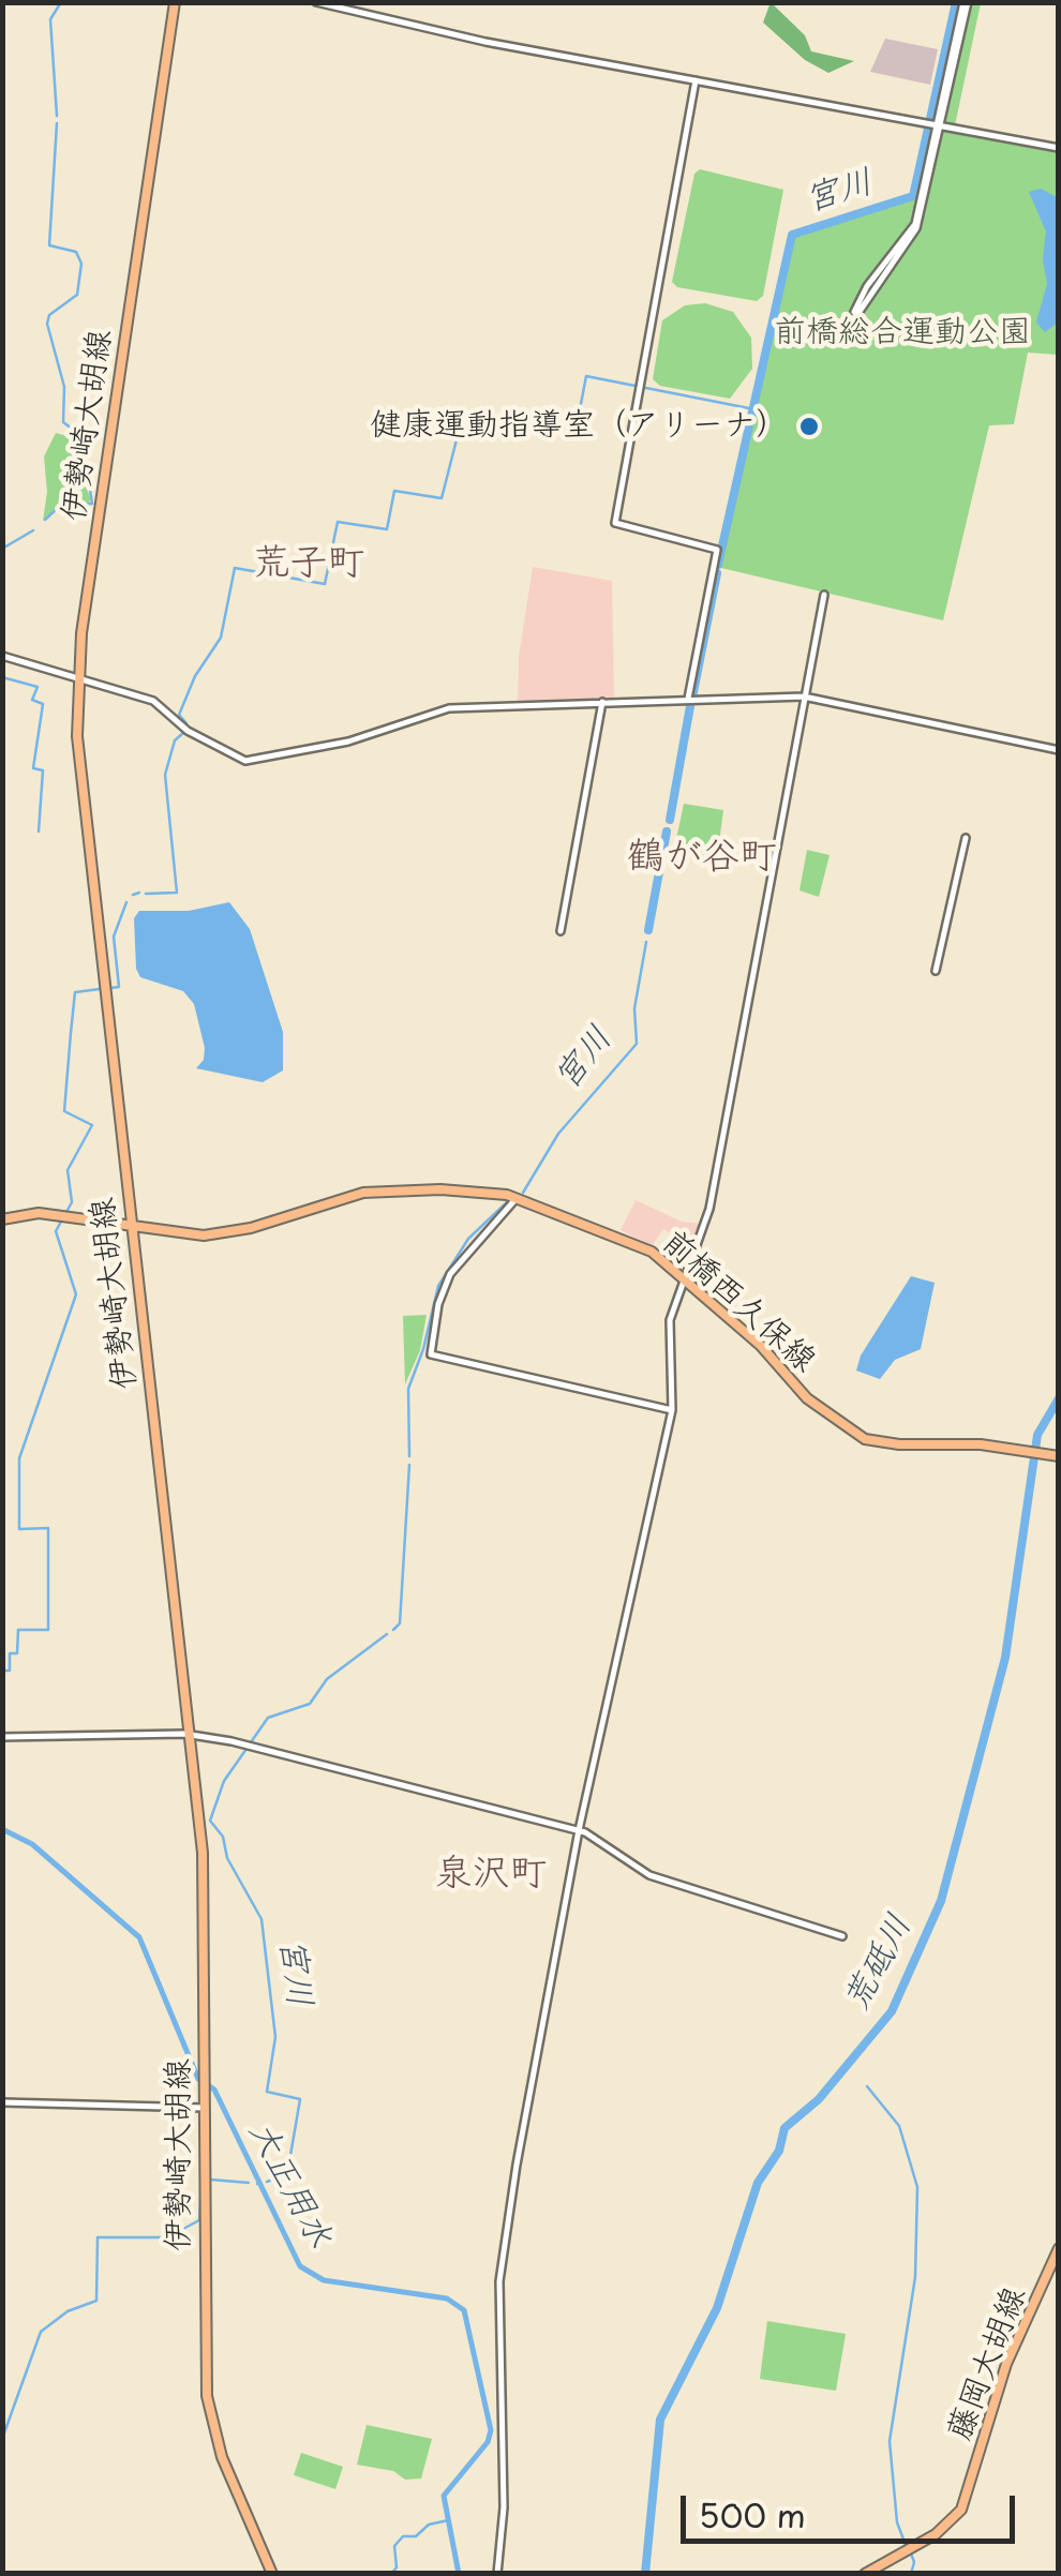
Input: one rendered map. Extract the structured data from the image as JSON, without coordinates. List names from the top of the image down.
{
  "streets": {
    "main road": ["伊勢崎大胡線", "前橋西久保線", "藤岡大胡線"]
  },
  "crossings": [
    ["伊勢崎大胡線", "前橋西久保線"]
  ],
  "districts": ["荒子町", "鶴が谷町", "泉沢町"],
  "water": ["宮川", "荒砥川", "大正用水"],
  "parks": ["前橋総合運動公園"],
  "places": ["健康運動指導室（アリーナ）"],
  "scale_bar": "500 m"
}
